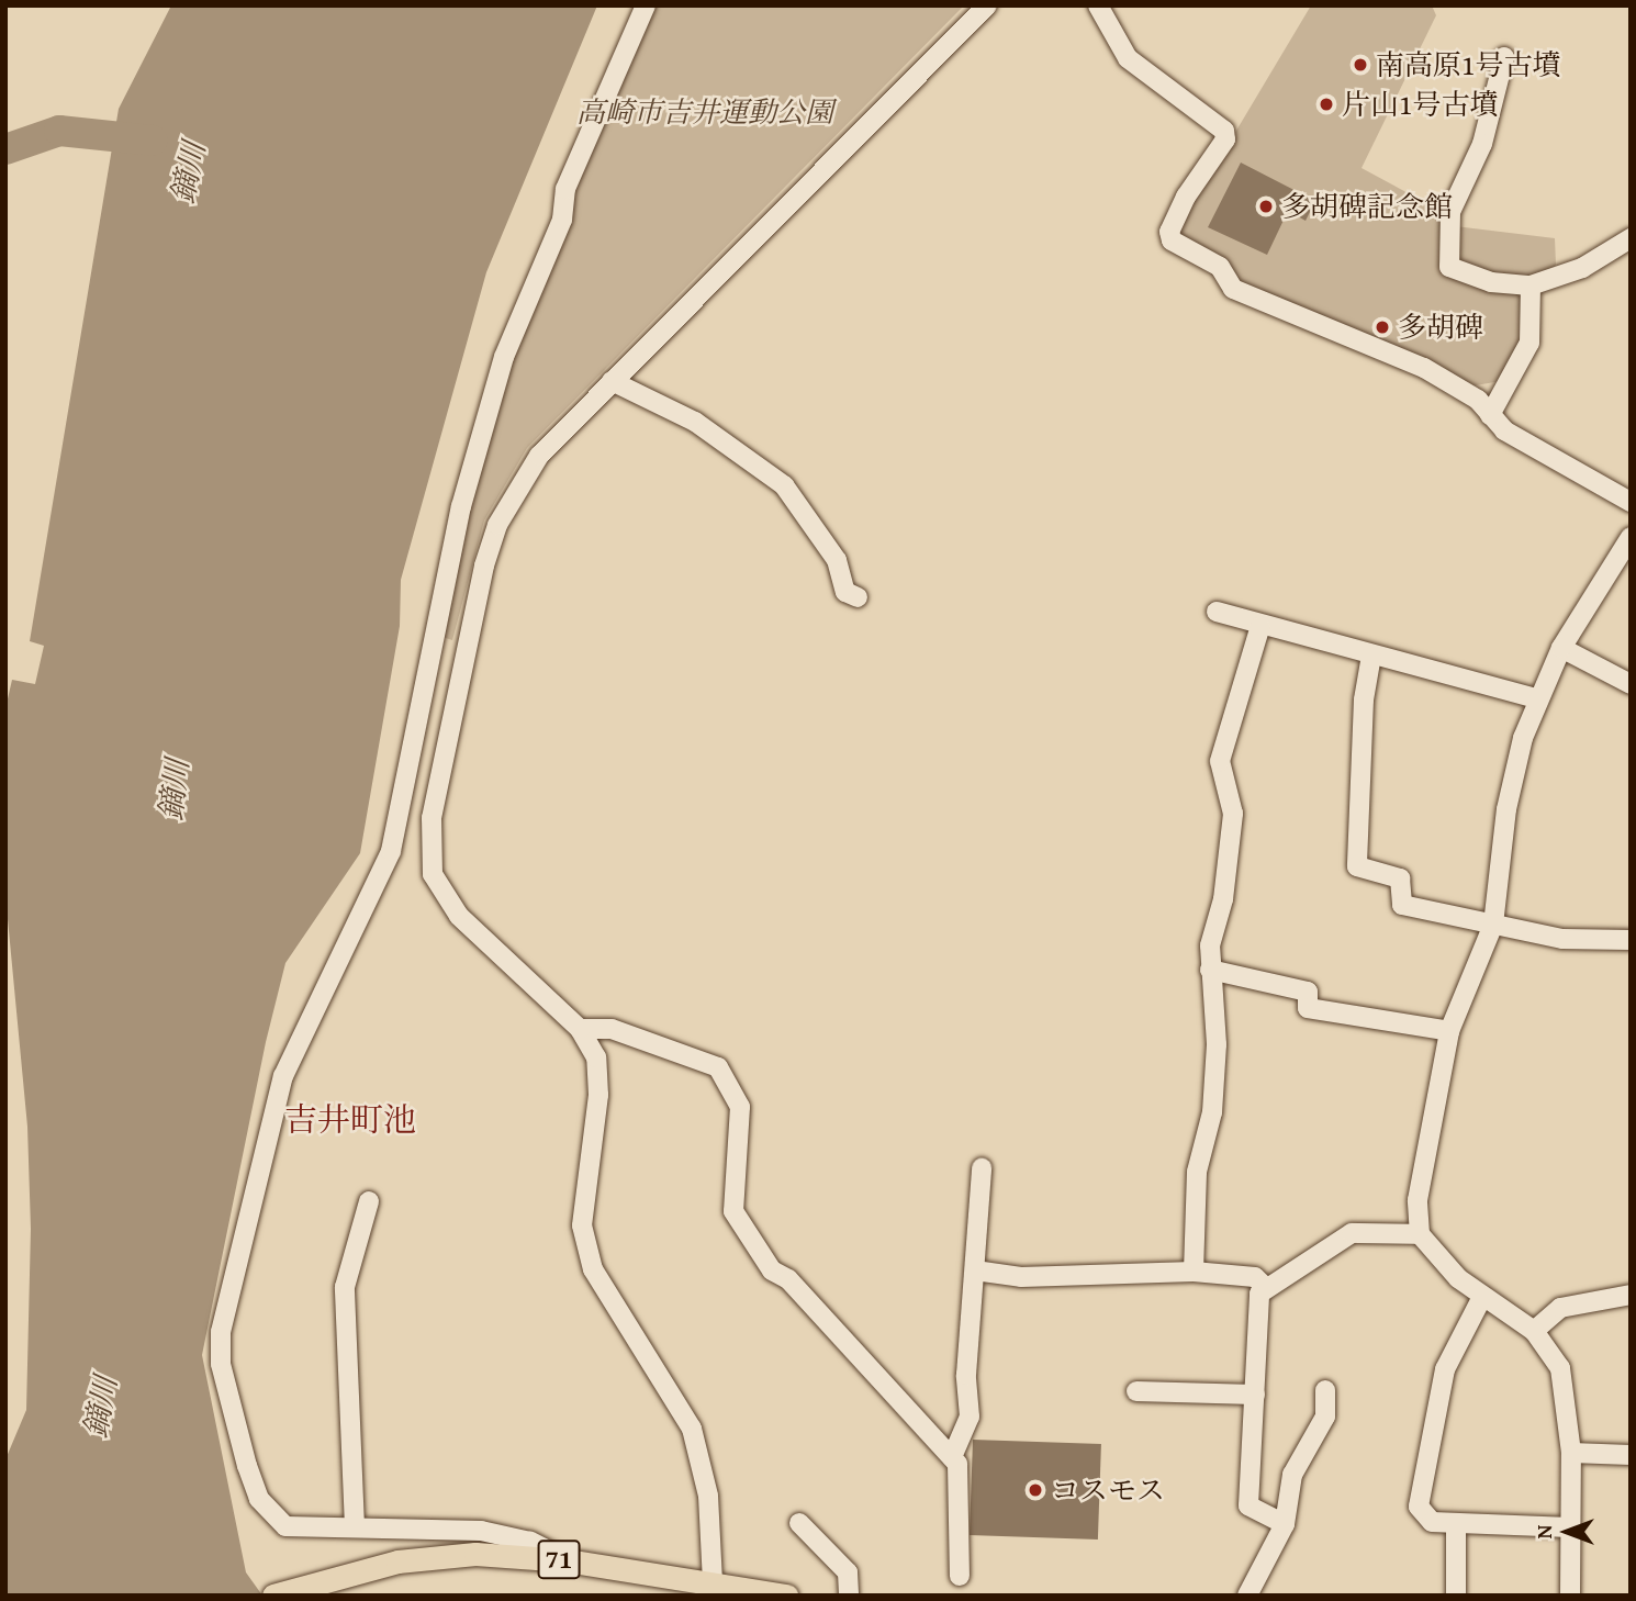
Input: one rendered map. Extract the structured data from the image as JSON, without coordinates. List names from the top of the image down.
{
  "streets": {
    "main road": ["71"]
  },
  "districts": ["吉井町池"],
  "water": ["鏑川"],
  "parks": ["高崎市吉井運動公園"],
  "places": [
    "南高原1号古墳",
    "片山1号古墳",
    "多胡碑記念館",
    "多胡碑",
    "コスモス"
  ],
  "north": "left"
}
